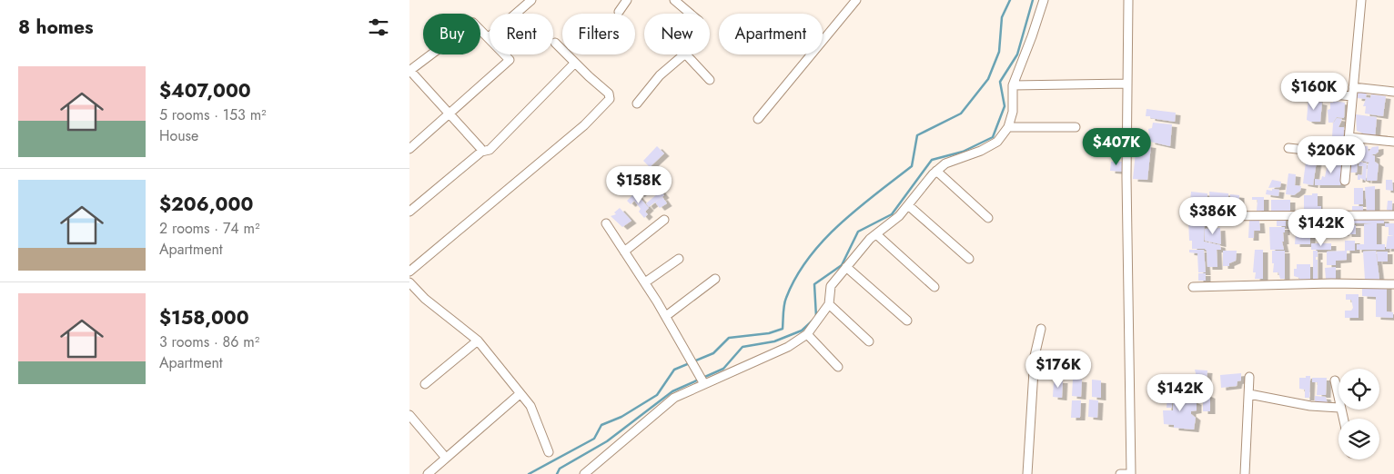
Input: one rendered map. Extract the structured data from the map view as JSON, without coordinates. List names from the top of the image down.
{
  "page": {
    "heading": "8 homes",
    "chip": [
      "Buy",
      "Rent",
      "Filters",
      "New",
      "Apartment"
    ],
    "list": [
      {
        "name": "$407,000",
        "note": "5 rooms · 153 m² · House"
      },
      {
        "name": "$206,000",
        "note": "2 rooms · 74 m² · Apartment"
      },
      {
        "name": "$158,000",
        "note": "3 rooms · 86 m² · Apartment"
      }
    ],
    "price": [
      "$160K",
      "$407K",
      "$206K",
      "$158K",
      "$386K",
      "$142K",
      "$176K",
      "$142K"
    ]
  }
}
